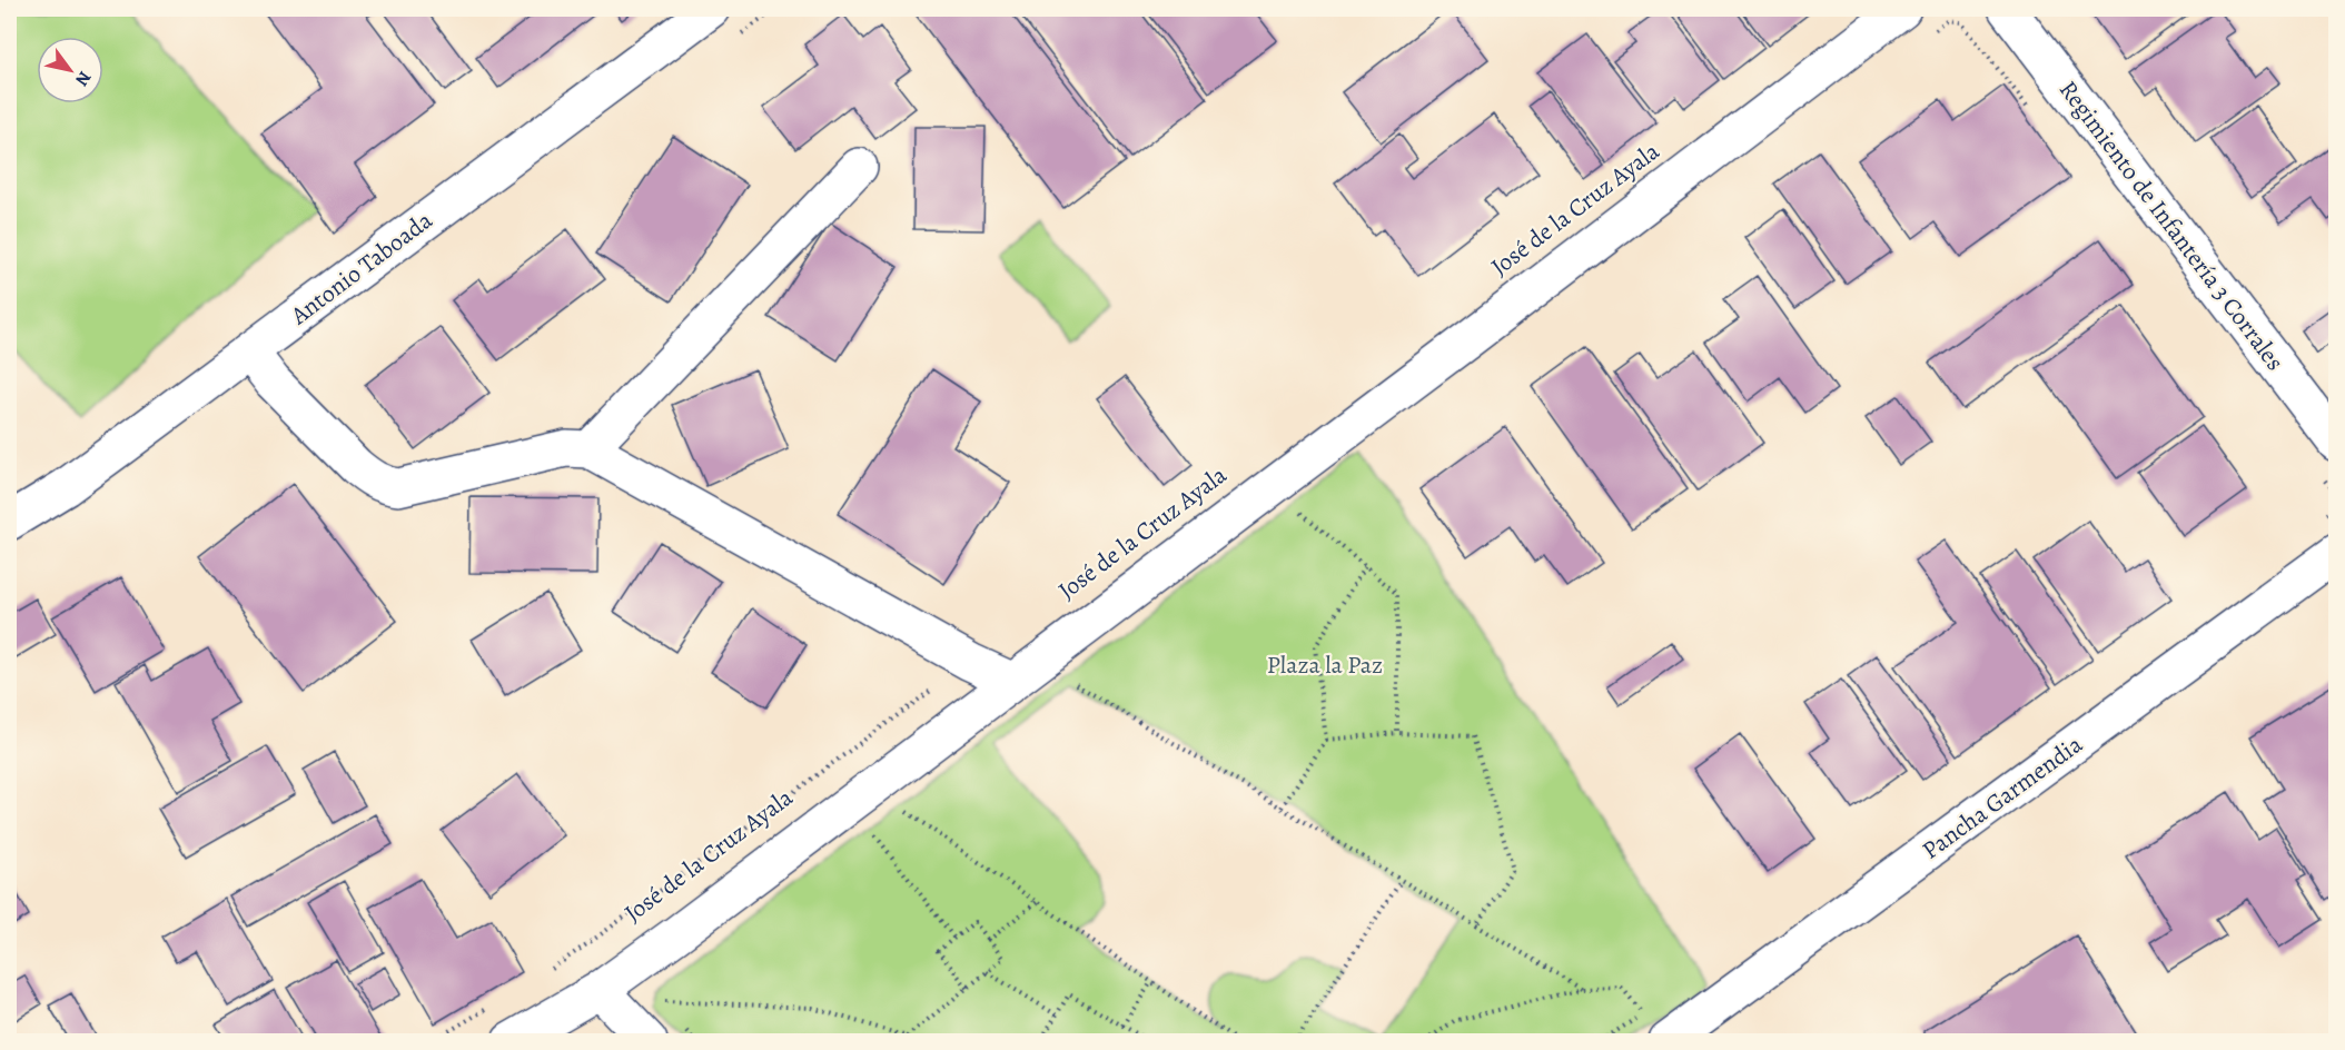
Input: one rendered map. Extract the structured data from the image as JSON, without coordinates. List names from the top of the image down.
{
  "streets": {
    "street": [
      "José de la Cruz Ayala",
      "Regimiento de Infantería 3 Corrales",
      "Antonio Taboada",
      "Pancha Garmendia"
    ]
  },
  "parks": ["Plaza la Paz"],
  "north": "bottom right"
}
